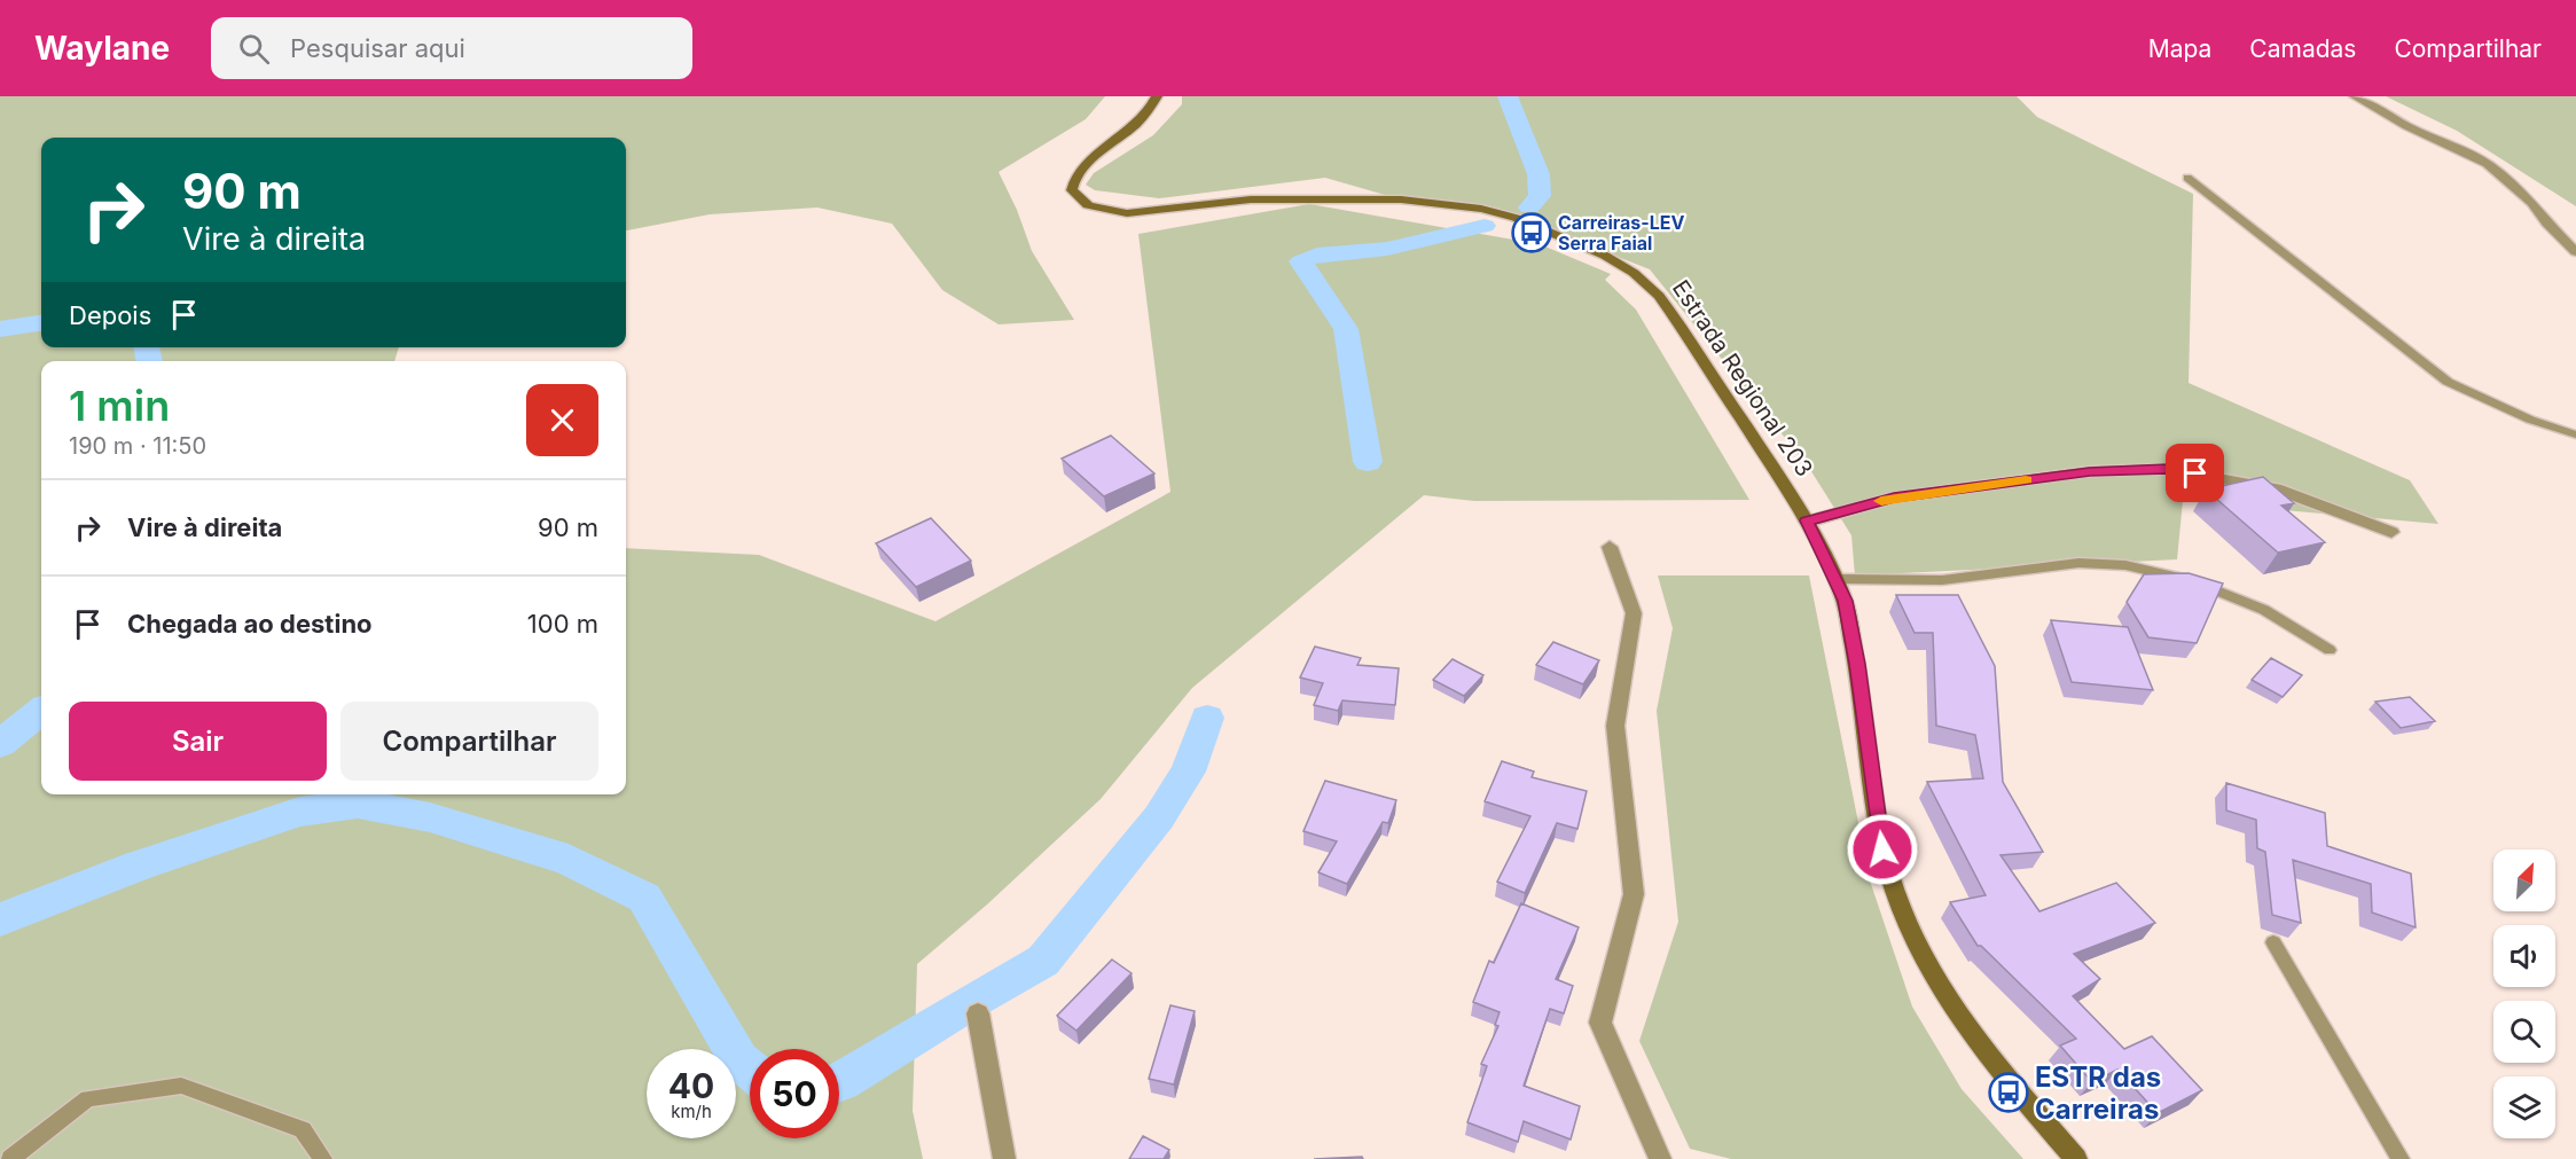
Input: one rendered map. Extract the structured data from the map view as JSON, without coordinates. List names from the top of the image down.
{
  "streets": {
    "main road": ["Estrada Regional 203"]
  },
  "places": {
    "bus stop": ["Carreiras-LEV Serra Faial", "ESTR das Carreiras"]
  },
  "north": "top right",
  "page": {
    "header": "Waylane",
    "search": "Pesquisar aqui",
    "nav": ["Mapa", "Camadas", "Compartilhar"],
    "turn": ["90 m", "Vire à direita"],
    "then": "Depois",
    "heading": ["1 min", "190 m · 11:50"],
    "list": [
      {
        "name": "Vire à direita",
        "value": "90 m"
      },
      {
        "name": "Chegada ao destino",
        "value": "100 m"
      }
    ],
    "buttons": ["Sair", "Compartilhar"],
    "speed": "40 km/h",
    "limit": "50"
  }
}
